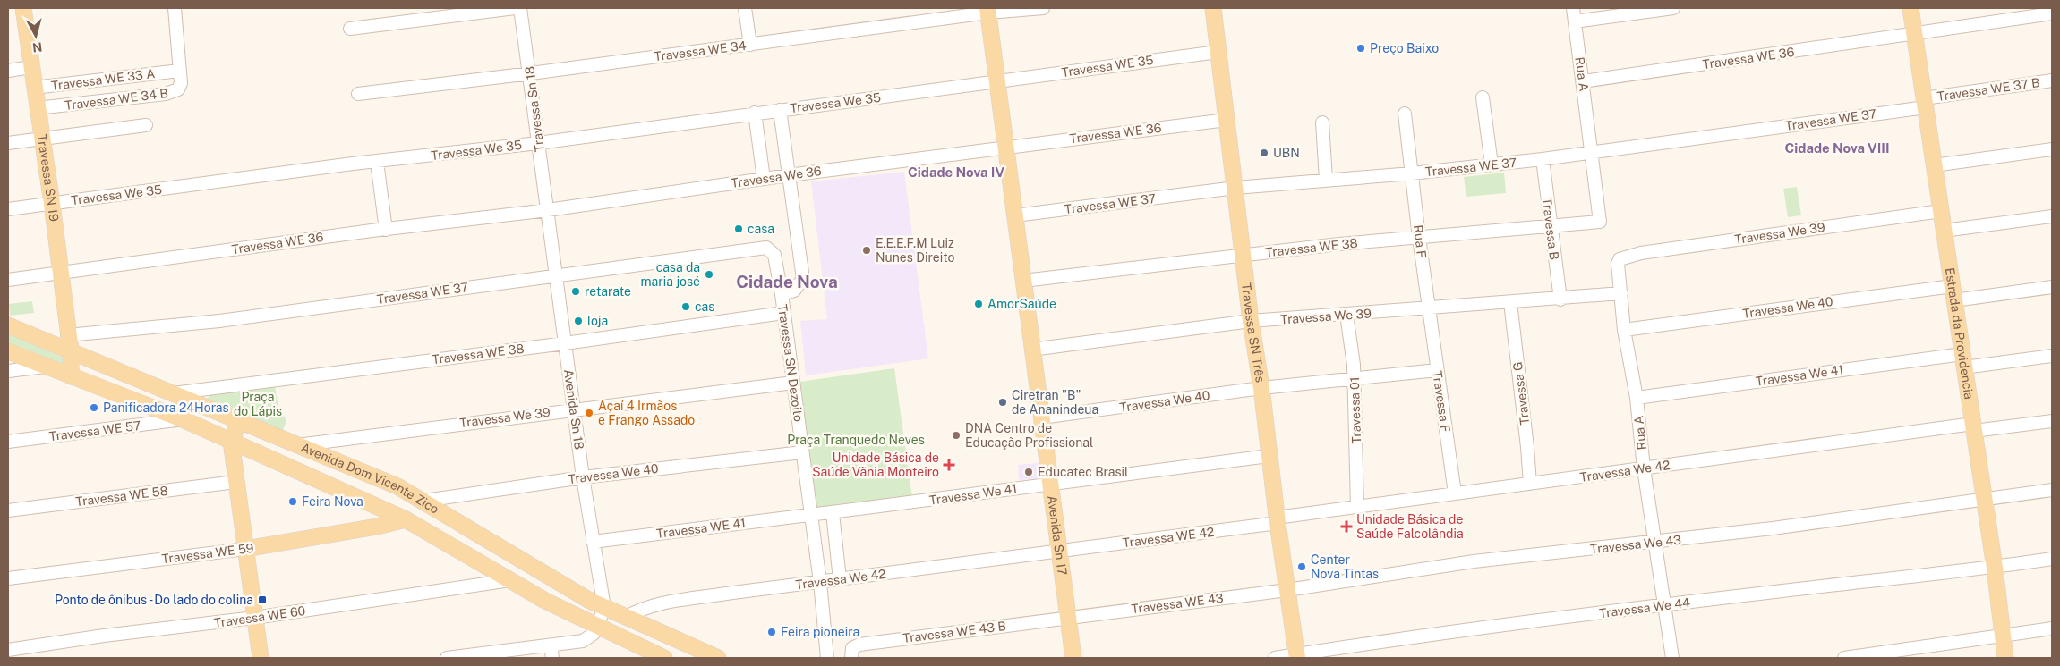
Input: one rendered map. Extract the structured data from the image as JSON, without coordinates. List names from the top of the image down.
{
  "streets": {
    "main road": [
      "Travessa SN 19",
      "Estrada da Providencia",
      "Travessa SN Três",
      "Avenida Dom Vicente Zico",
      "Avenida Sn 17",
      "Travessa WE 59"
    ],
    "street": [
      "Travessa WE 34",
      "Travessa WE 36",
      "Travessa WE 35",
      "Rua A",
      "Travessa WE 33 A",
      "Travessa WE 37 B",
      "Travessa WE 34 B",
      "Travessa We 35",
      "Travessa Sn 18",
      "Travessa WE 37",
      "Travessa We 36",
      "Travessa B",
      "Travessa We 39",
      "Rua F",
      "Travessa WE 38",
      "Travessa We 40",
      "Travessa SN Dezoito",
      "Travessa We 41",
      "Travessa G",
      "Travessa F",
      "Avenida Sn 18",
      "Travessa 01",
      "Travessa WE 57",
      "Travessa We 42",
      "Travessa WE 58",
      "Travessa WE 41",
      "Travessa WE 42",
      "Travessa We 43",
      "Travessa WE 43",
      "Travessa We 44",
      "Travessa WE 60",
      "Travessa WE 43 B"
    ]
  },
  "crossings": [
    ["Travessa WE 34", "Travessa Sn 18"],
    ["Travessa WE 34", "Avenida Sn 17"],
    ["Travessa WE 36", "Rua A"],
    ["Travessa WE 36", "Travessa Sn 18"],
    ["Travessa WE 36", "Travessa We 36"],
    ["Travessa WE 36", "Travessa SN 19"],
    ["Travessa WE 36", "Estrada da Providencia"],
    ["Travessa WE 36", "Travessa SN Três"],
    ["Travessa WE 36", "Avenida Sn 18"],
    ["Travessa WE 36", "Avenida Sn 17"],
    ["Travessa WE 35", "Travessa We 35"],
    ["Travessa WE 35", "Travessa SN Três"],
    ["Travessa WE 35", "Avenida Sn 17"],
    ["Rua A", "Travessa WE 37"],
    ["Rua A", "Travessa We 39"],
    ["Rua A", "Travessa WE 38"],
    ["Rua A", "Travessa We 40"],
    ["Rua A", "Travessa We 41"],
    ["Rua A", "Travessa We 42"],
    ["Rua A", "Travessa We 43"],
    ["Rua A", "Travessa We 44"],
    ["Travessa WE 33 A", "Travessa WE 34 B"],
    ["Travessa WE 33 A", "Travessa SN 19"],
    ["Travessa WE 37 B", "Travessa WE 37"],
    ["Travessa WE 37 B", "Estrada da Providencia"],
    ["Travessa WE 34 B", "Travessa SN 19"],
    ["Travessa We 35", "Travessa Sn 18"],
    ["Travessa We 35", "Travessa SN 19"],
    ["Travessa We 35", "Avenida Sn 17"],
    ["Travessa Sn 18", "Travessa We 36"],
    ["Travessa Sn 18", "Avenida Sn 18"],
    ["Travessa WE 37", "Travessa SN 19"],
    ["Travessa WE 37", "Travessa B"],
    ["Travessa WE 37", "Rua F"],
    ["Travessa WE 37", "Estrada da Providencia"],
    ["Travessa WE 37", "Travessa SN Três"],
    ["Travessa WE 37", "Travessa SN Dezoito"],
    ["Travessa WE 37", "Avenida Sn 18"],
    ["Travessa WE 37", "Avenida Dom Vicente Zico"],
    ["Travessa WE 37", "Avenida Sn 17"],
    ["Travessa We 36", "Avenida Sn 18"],
    ["Travessa We 36", "Avenida Sn 17"],
    ["Travessa SN 19", "Avenida Dom Vicente Zico"],
    ["Travessa B", "Travessa We 39"],
    ["Travessa B", "Travessa WE 38"],
    ["Travessa We 39", "Rua F"],
    ["Travessa We 39", "Estrada da Providencia"],
    ["Travessa We 39", "Travessa SN Três"],
    ["Travessa We 39", "Travessa SN Dezoito"],
    ["Travessa We 39", "Travessa G"],
    ["Travessa We 39", "Travessa F"],
    ["Travessa We 39", "Avenida Sn 18"],
    ["Travessa We 39", "Travessa 01"],
    ["Travessa We 39", "Avenida Dom Vicente Zico"],
    ["Travessa We 39", "Avenida Sn 17"],
    ["Rua F", "Travessa WE 38"],
    ["Rua F", "Travessa F"],
    ["Travessa WE 38", "Travessa SN Três"],
    ["Travessa WE 38", "Travessa SN Dezoito"],
    ["Travessa WE 38", "Avenida Sn 18"],
    ["Travessa WE 38", "Avenida Dom Vicente Zico"],
    ["Travessa WE 38", "Avenida Sn 17"],
    ["Travessa We 40", "Estrada da Providencia"],
    ["Travessa We 40", "Travessa SN Três"],
    ["Travessa We 40", "Travessa SN Dezoito"],
    ["Travessa We 40", "Avenida Sn 18"],
    ["Travessa We 40", "Avenida Dom Vicente Zico"],
    ["Travessa We 40", "Avenida Sn 17"],
    ["Estrada da Providencia", "Travessa We 41"],
    ["Estrada da Providencia", "Travessa We 42"],
    ["Estrada da Providencia", "Travessa We 43"],
    ["Estrada da Providencia", "Travessa We 44"],
    ["Travessa SN Três", "Travessa We 41"],
    ["Travessa SN Três", "Travessa We 42"],
    ["Travessa SN Três", "Travessa WE 42"],
    ["Travessa SN Três", "Travessa We 43"],
    ["Travessa SN Três", "Travessa WE 43"],
    ["Travessa SN Três", "Travessa We 44"],
    ["Travessa SN Dezoito", "Travessa We 41"],
    ["Travessa SN Dezoito", "Travessa We 42"],
    ["Travessa SN Dezoito", "Travessa WE 41"],
    ["Travessa We 41", "Travessa WE 41"],
    ["Travessa We 41", "Avenida Sn 17"],
    ["Travessa G", "Travessa We 42"],
    ["Travessa F", "Travessa We 42"],
    ["Avenida Sn 18", "Avenida Dom Vicente Zico"],
    ["Avenida Sn 18", "Travessa WE 41"],
    ["Travessa 01", "Travessa We 42"],
    ["Travessa WE 57", "Avenida Dom Vicente Zico"],
    ["Travessa We 42", "Avenida Dom Vicente Zico"],
    ["Travessa We 42", "Avenida Sn 17"],
    ["Travessa We 42", "Travessa WE 42"],
    ["Avenida Dom Vicente Zico", "Travessa WE 59"],
    ["Avenida Dom Vicente Zico", "Travessa WE 60"],
    ["Avenida Sn 17", "Travessa WE 42"],
    ["Avenida Sn 17", "Travessa WE 43"],
    ["Avenida Sn 17", "Travessa WE 43 B"],
    ["Travessa We 43", "Travessa WE 43"],
    ["Travessa WE 43", "Travessa WE 43 B"]
  ],
  "districts": ["Cidade Nova VIII", "Cidade Nova IV", "Cidade Nova"],
  "parks": ["Praça do Lápis", "Praça Tranquedo Neves"],
  "places": {
    "other": [
      "Preço Baixo",
      "UBN",
      "casa",
      "E.E.E.F.M Luiz Nunes Direito",
      "casa da maria josé",
      "retarate",
      "AmorSaúde",
      "cas",
      "loja",
      "Ciretran \"B\" de Ananindeua",
      "Panificadora 24Horas",
      "Açaí 4 Irmãos e Frango Assado",
      "DNA Centro de Educação Profissional",
      "Educatec Brasil",
      "Feira Nova",
      "Center Nova Tintas",
      "Feira pioneira"
    ],
    "health": ["Unidade Básica de Saúde Vãnia Monteiro", "Unidade Básica de Saúde Falcolândia"],
    "transit": ["Ponto de ônibus - Do lado do colina"]
  },
  "north": "bottom"
}
